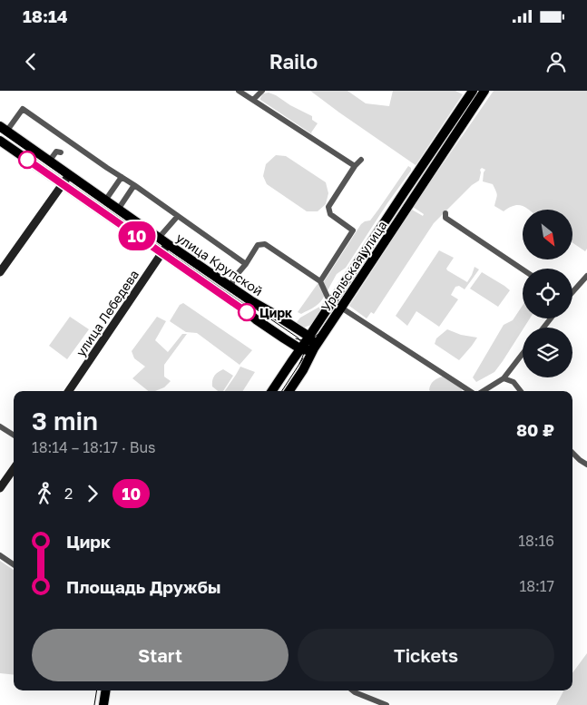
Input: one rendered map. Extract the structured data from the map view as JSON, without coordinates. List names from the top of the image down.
{
  "streets": {
    "main road": ["улица Крупской", "Уральская улица"],
    "street": ["улица Лебедева"]
  },
  "crossings": [
    ["улица Крупской", "Уральская улица"],
    ["улица Крупской", "улица Лебедева"]
  ],
  "places": ["Цирк"],
  "lines": ["bus line 10"],
  "north": "bottom right",
  "page": {
    "status": "18:14",
    "header": "Railo",
    "on_map": "10",
    "heading": ["3 min", "18:14 – 18:17 · Bus", "80 ₽"],
    "legs": ["2", "10"],
    "list": [
      {
        "name": "Цирк",
        "value": "18:16"
      },
      {
        "name": "Площадь Дружбы",
        "value": "18:17"
      }
    ],
    "buttons": ["Start", "Tickets"]
  }
}
